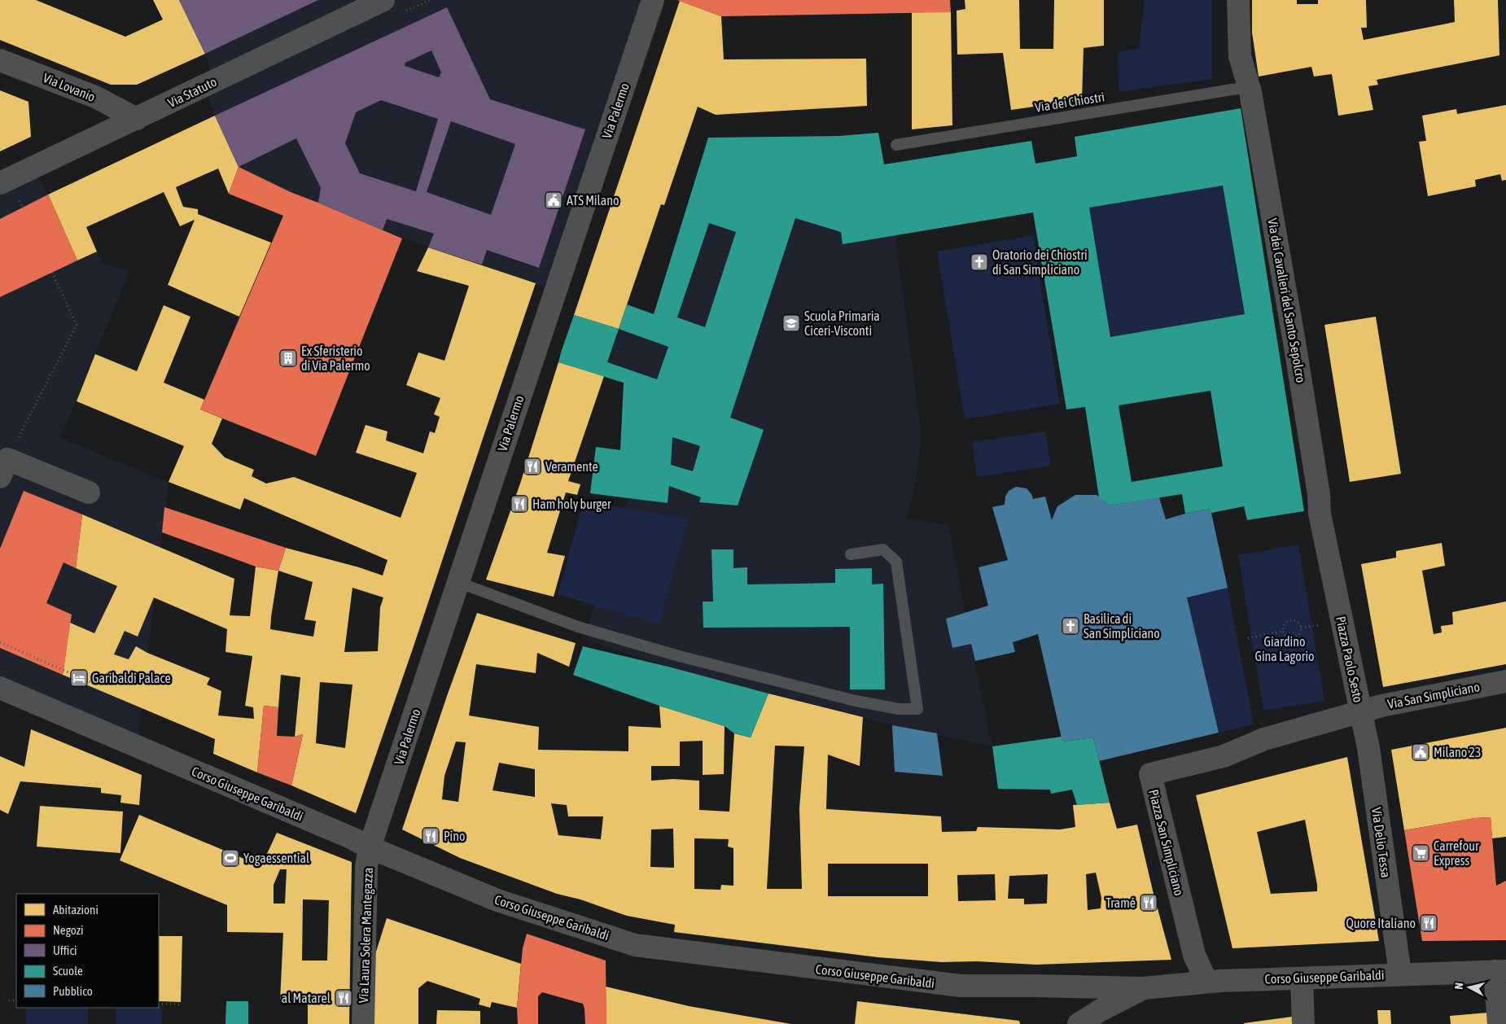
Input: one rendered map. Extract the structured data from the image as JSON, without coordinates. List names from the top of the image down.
{
  "streets": {
    "street": [
      "Via Lovanio",
      "Via Statuto",
      "Via Palermo",
      "Via dei Cavalieri del Santo Sepolcro",
      "Piazza Paolo Sesto",
      "Via San Simpliciano",
      "Corso Giuseppe Garibaldi",
      "Piazza San Simpliciano",
      "Via Delio Tessa",
      "Via Laura Solera Mantegazza"
    ],
    "lane": ["Via dei Chiostri"]
  },
  "crossings": [
    ["Via Lovanio", "Via Statuto"],
    ["Via dei Chiostri", "Via dei Cavalieri del Santo Sepolcro"],
    ["Via Palermo", "Corso Giuseppe Garibaldi"],
    ["Via Palermo", "Via Laura Solera Mantegazza"],
    ["Via dei Cavalieri del Santo Sepolcro", "Piazza Paolo Sesto"],
    ["Piazza Paolo Sesto", "Via San Simpliciano"],
    ["Piazza Paolo Sesto", "Piazza San Simpliciano"],
    ["Piazza Paolo Sesto", "Via Delio Tessa"],
    ["Via San Simpliciano", "Via Delio Tessa"],
    ["Corso Giuseppe Garibaldi", "Piazza San Simpliciano"],
    ["Corso Giuseppe Garibaldi", "Via Delio Tessa"],
    ["Corso Giuseppe Garibaldi", "Via Laura Solera Mantegazza"]
  ],
  "parks": ["Giardino Gina Lagorio"],
  "places": {
    "public building": ["ATS Milano", "Milano 23"],
    "church": ["Oratorio dei Chiostri di San Simpliciano", "Basilica di San Simpliciano"],
    "school or university": ["Scuola Primaria Ciceri-Visconti"],
    "building": ["Ex Sferisterio di Via Palermo"],
    "restaurant": [
      "Veramente",
      "Ham holy burger",
      "Pino",
      "Tramé",
      "Quore Italiano",
      "al Matarel"
    ],
    "hotel": ["Garibaldi Palace"],
    "supermarket": ["Carrefour Express"],
    "sports": ["Yogaessential"]
  },
  "legend": [
    "Abitazioni",
    "Negozi",
    "Uffici",
    "Scuole",
    "Pubblico"
  ],
  "north": "left"
}
